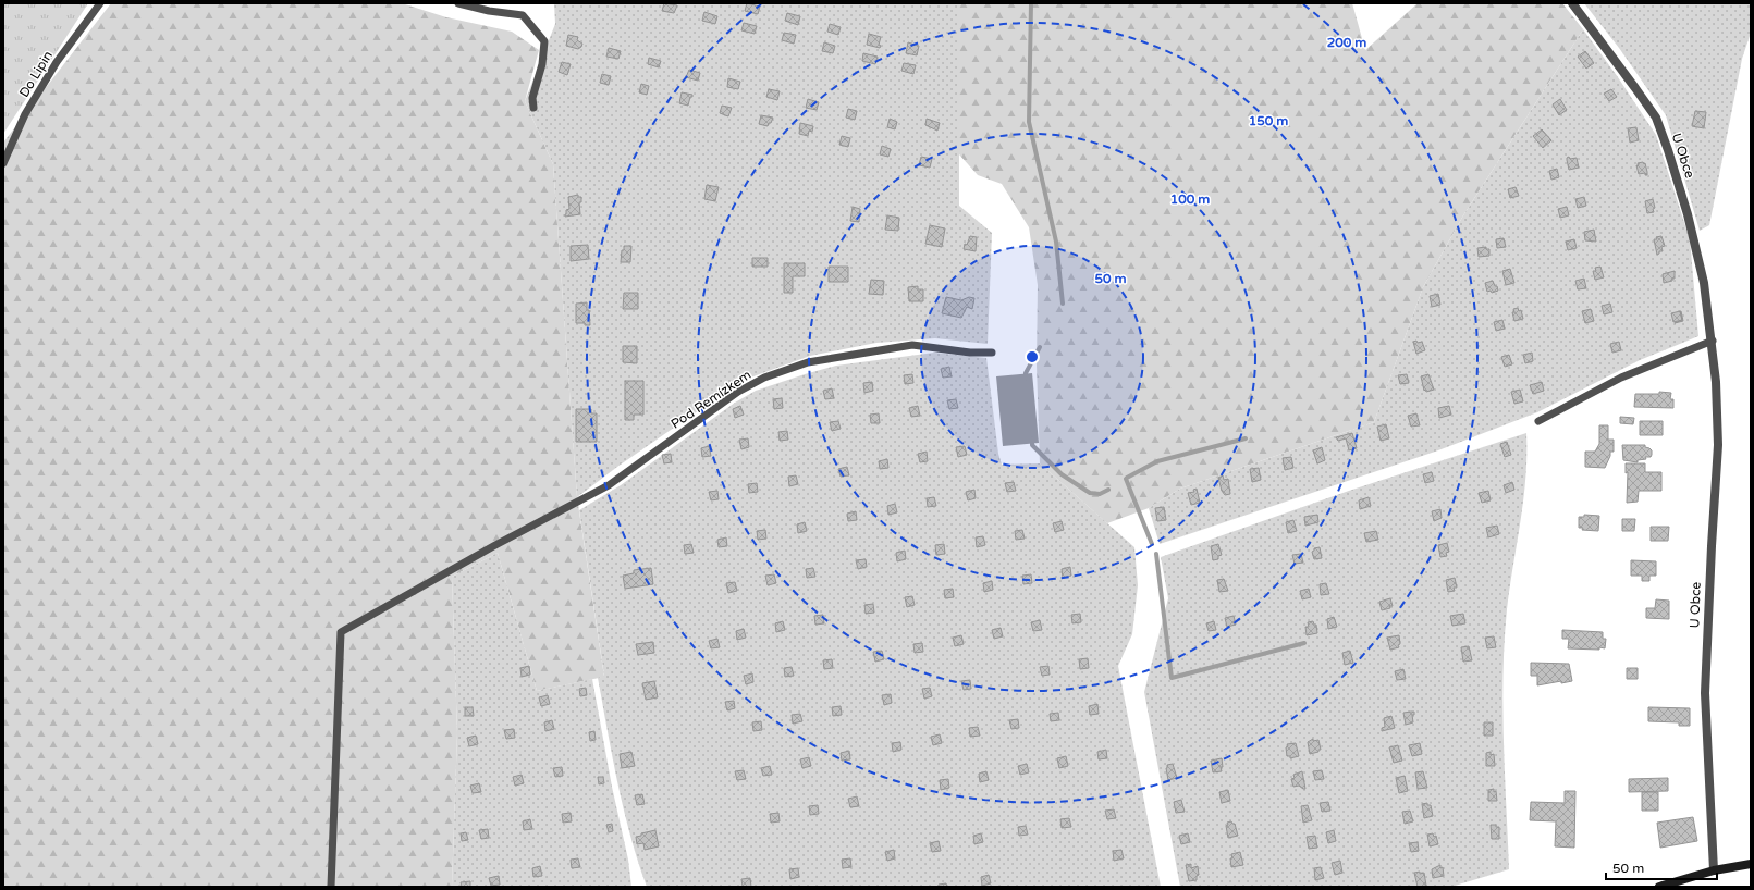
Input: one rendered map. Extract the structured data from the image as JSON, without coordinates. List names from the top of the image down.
{
  "streets": {
    "street": ["U Obce"],
    "lane": ["Do Lipin", "Pod Remízkem"]
  },
  "scale_bar": "50 m",
  "rings": [
    "200 m",
    "150 m",
    "100 m",
    "50 m"
  ]
}
